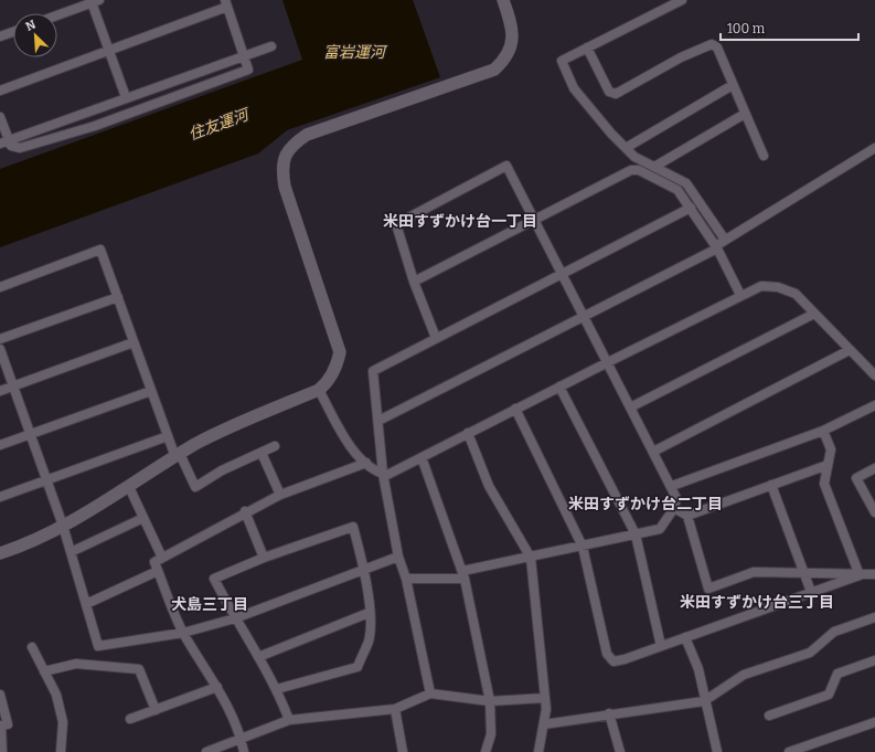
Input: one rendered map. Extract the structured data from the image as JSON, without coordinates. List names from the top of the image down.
{
  "districts": [
    "米田すずかけ台一丁目",
    "米田すずかけ台二丁目",
    "米田すずかけ台三丁目",
    "犬島三丁目"
  ],
  "water": ["富岩運河", "住友運河"],
  "scale_bar": "100 m",
  "north": "top left"
}
